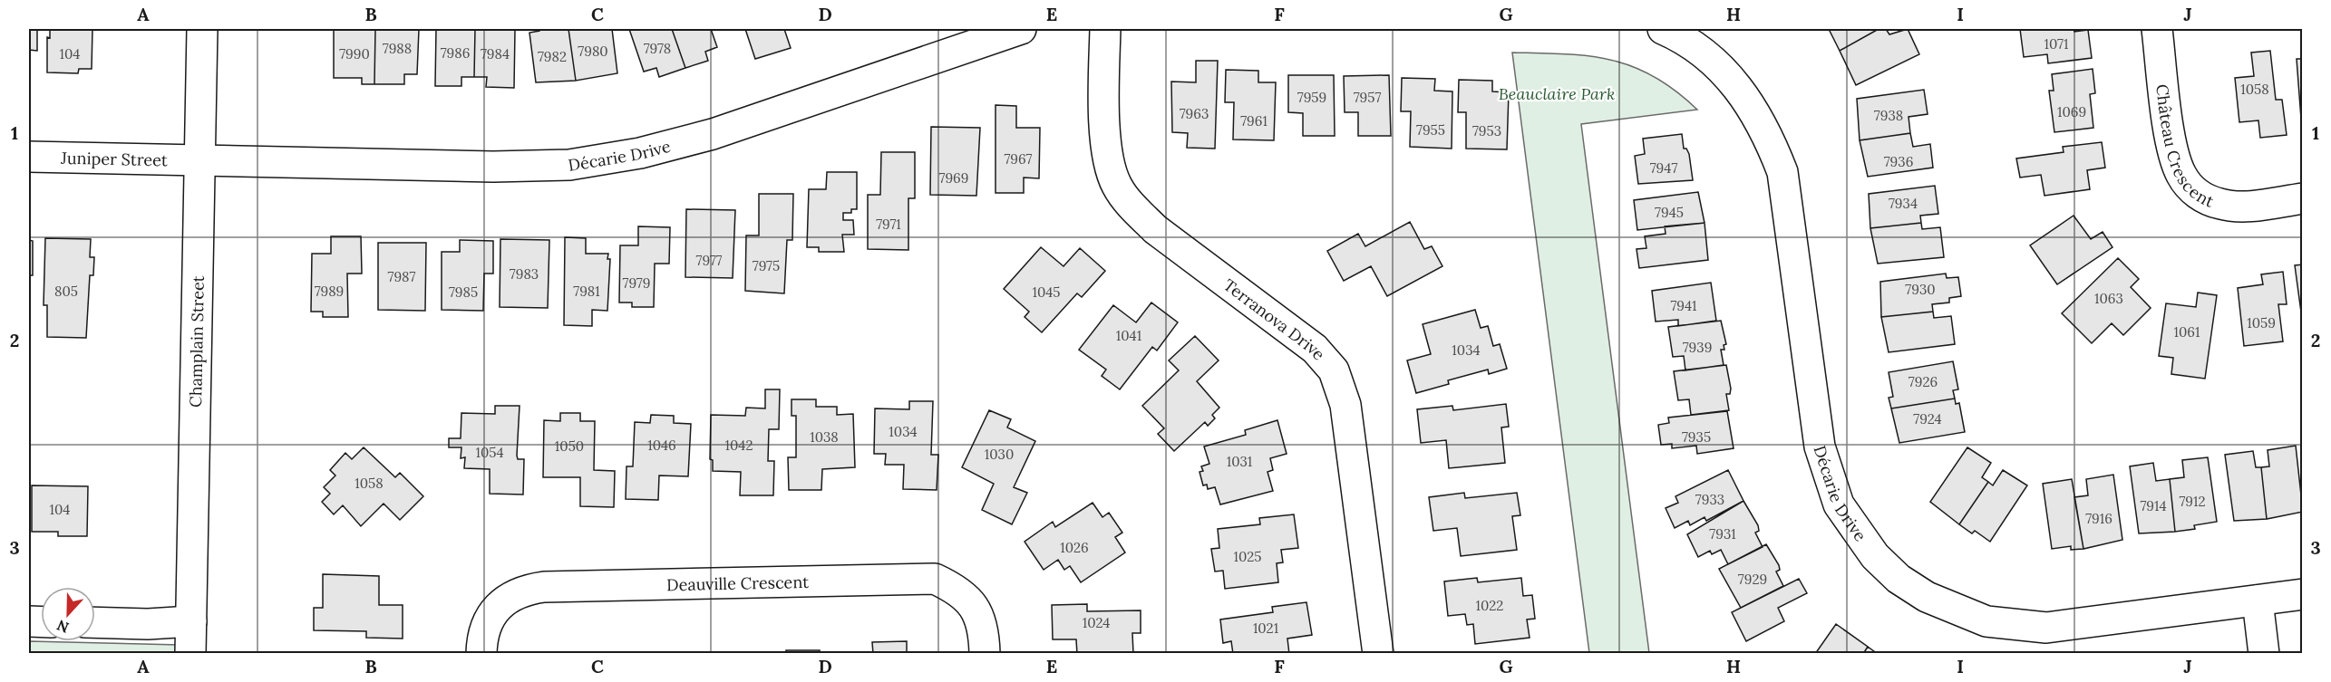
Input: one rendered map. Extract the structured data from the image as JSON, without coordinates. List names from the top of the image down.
{
  "streets": {
    "street": [
      "Château Crescent",
      "Décarie Drive",
      "Juniper Street",
      "Terranova Drive",
      "Champlain Street",
      "Deauville Crescent"
    ]
  },
  "crossings": [
    ["Décarie Drive", "Juniper Street"],
    ["Décarie Drive", "Champlain Street"],
    ["Juniper Street", "Champlain Street"]
  ],
  "parks": ["Beauclaire Park"],
  "house_numbers": [
    "1071",
    "7988",
    "7978",
    "7980",
    "7986",
    "104",
    "7990",
    "7984",
    "7982",
    "1058",
    "7959",
    "7957",
    "1069",
    "7963",
    "7938",
    "7961",
    "7955",
    "7953",
    "7967",
    "7936",
    "7947",
    "7969",
    "7934",
    "7945",
    "7971",
    "7977",
    "7975",
    "7983",
    "7987",
    "7979",
    "7930",
    "805",
    "7989",
    "7981",
    "7985",
    "1045",
    "1063",
    "7941",
    "1059",
    "1061",
    "1041",
    "7939",
    "1034",
    "7926",
    "7924",
    "1034",
    "1038",
    "7935",
    "1046",
    "1042",
    "1050",
    "1054",
    "1030",
    "1031",
    "1058",
    "7933",
    "7912",
    "7914",
    "104",
    "7916",
    "7931",
    "1026",
    "1025",
    "7929",
    "1022",
    "1024",
    "1021"
  ],
  "north": "bottom",
  "grid": {
    "columns": [
      "A",
      "B",
      "C",
      "D",
      "E",
      "F",
      "G",
      "H",
      "I",
      "J"
    ],
    "rows": ["1", "2", "3"]
  }
}
